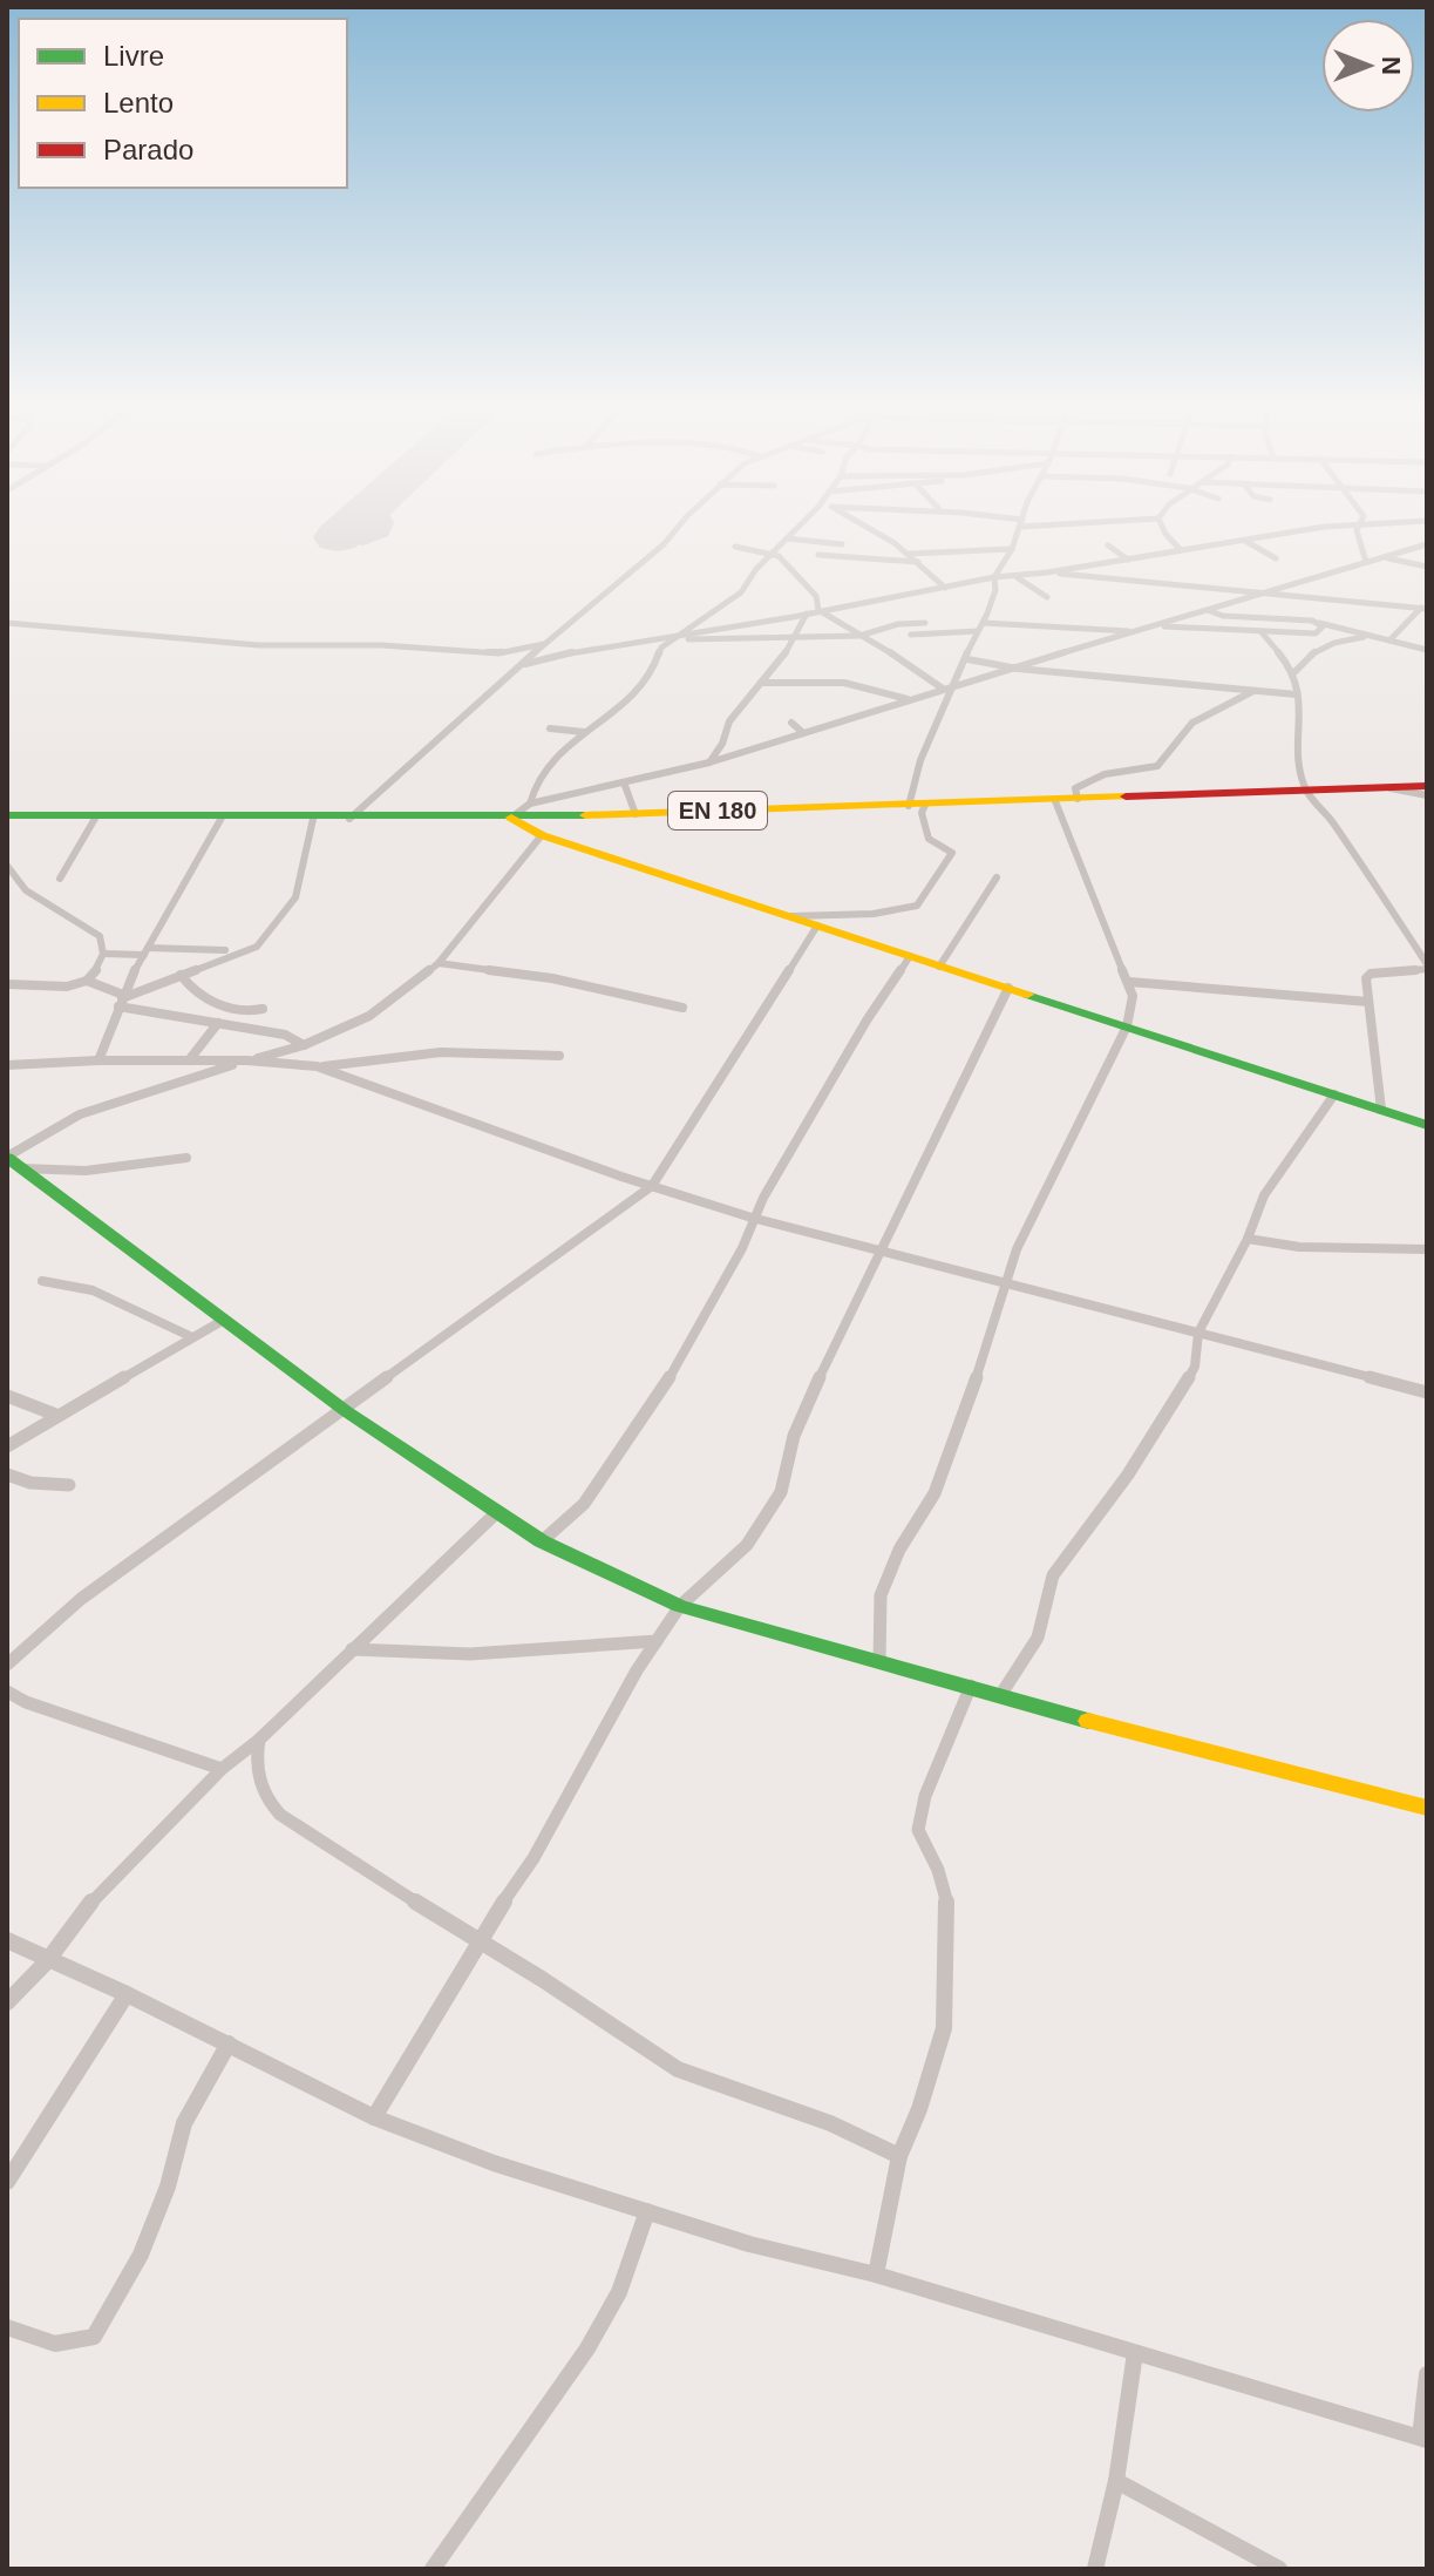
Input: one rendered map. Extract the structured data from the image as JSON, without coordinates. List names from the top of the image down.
{
  "streets": {
    "street": ["EN 180"]
  },
  "legend": ["Livre", "Lento", "Parado"],
  "north": "right"
}
